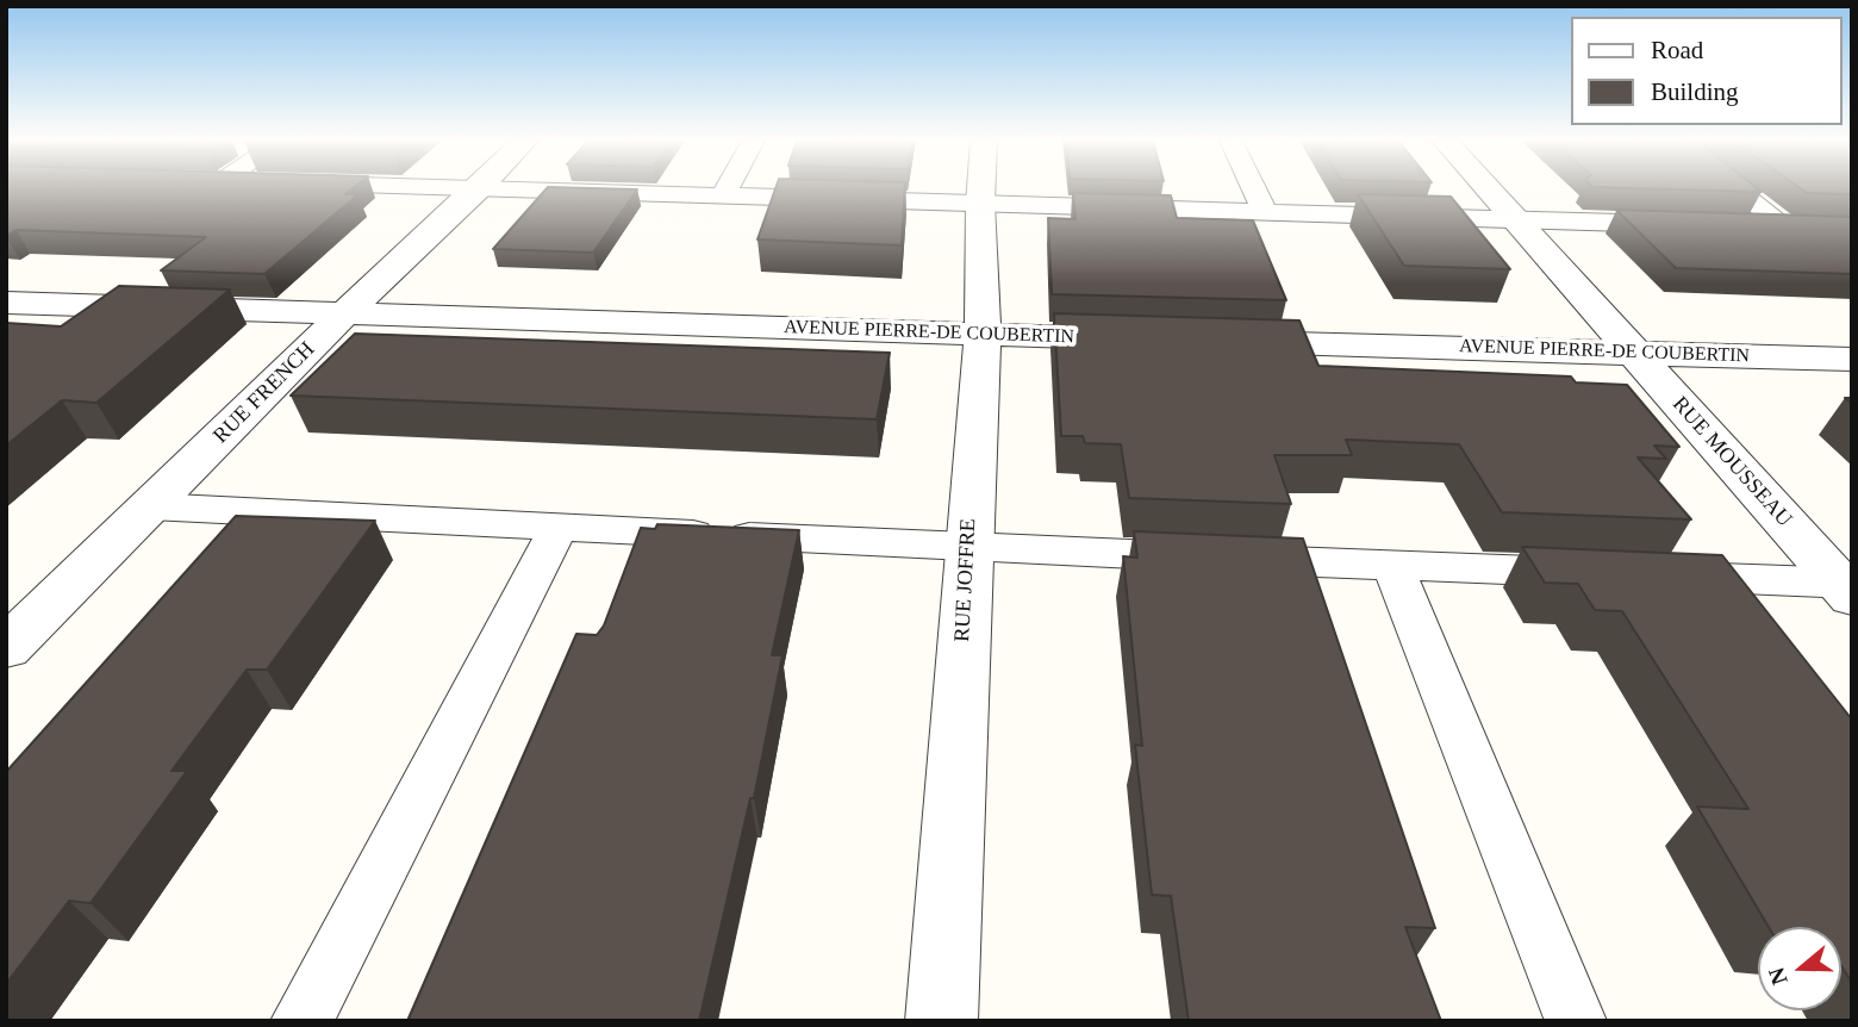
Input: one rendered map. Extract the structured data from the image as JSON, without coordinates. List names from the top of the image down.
{
  "streets": {
    "street": [
      "AVENUE PIERRE-DE COUBERTIN",
      "RUE FRENCH",
      "RUE MOUSSEAU",
      "RUE JOFFRE"
    ]
  },
  "crossings": [
    ["AVENUE PIERRE-DE COUBERTIN", "RUE FRENCH"],
    ["AVENUE PIERRE-DE COUBERTIN", "RUE MOUSSEAU"],
    ["AVENUE PIERRE-DE COUBERTIN", "RUE JOFFRE"]
  ],
  "legend": ["Road", "Building"],
  "north": "left"
}
